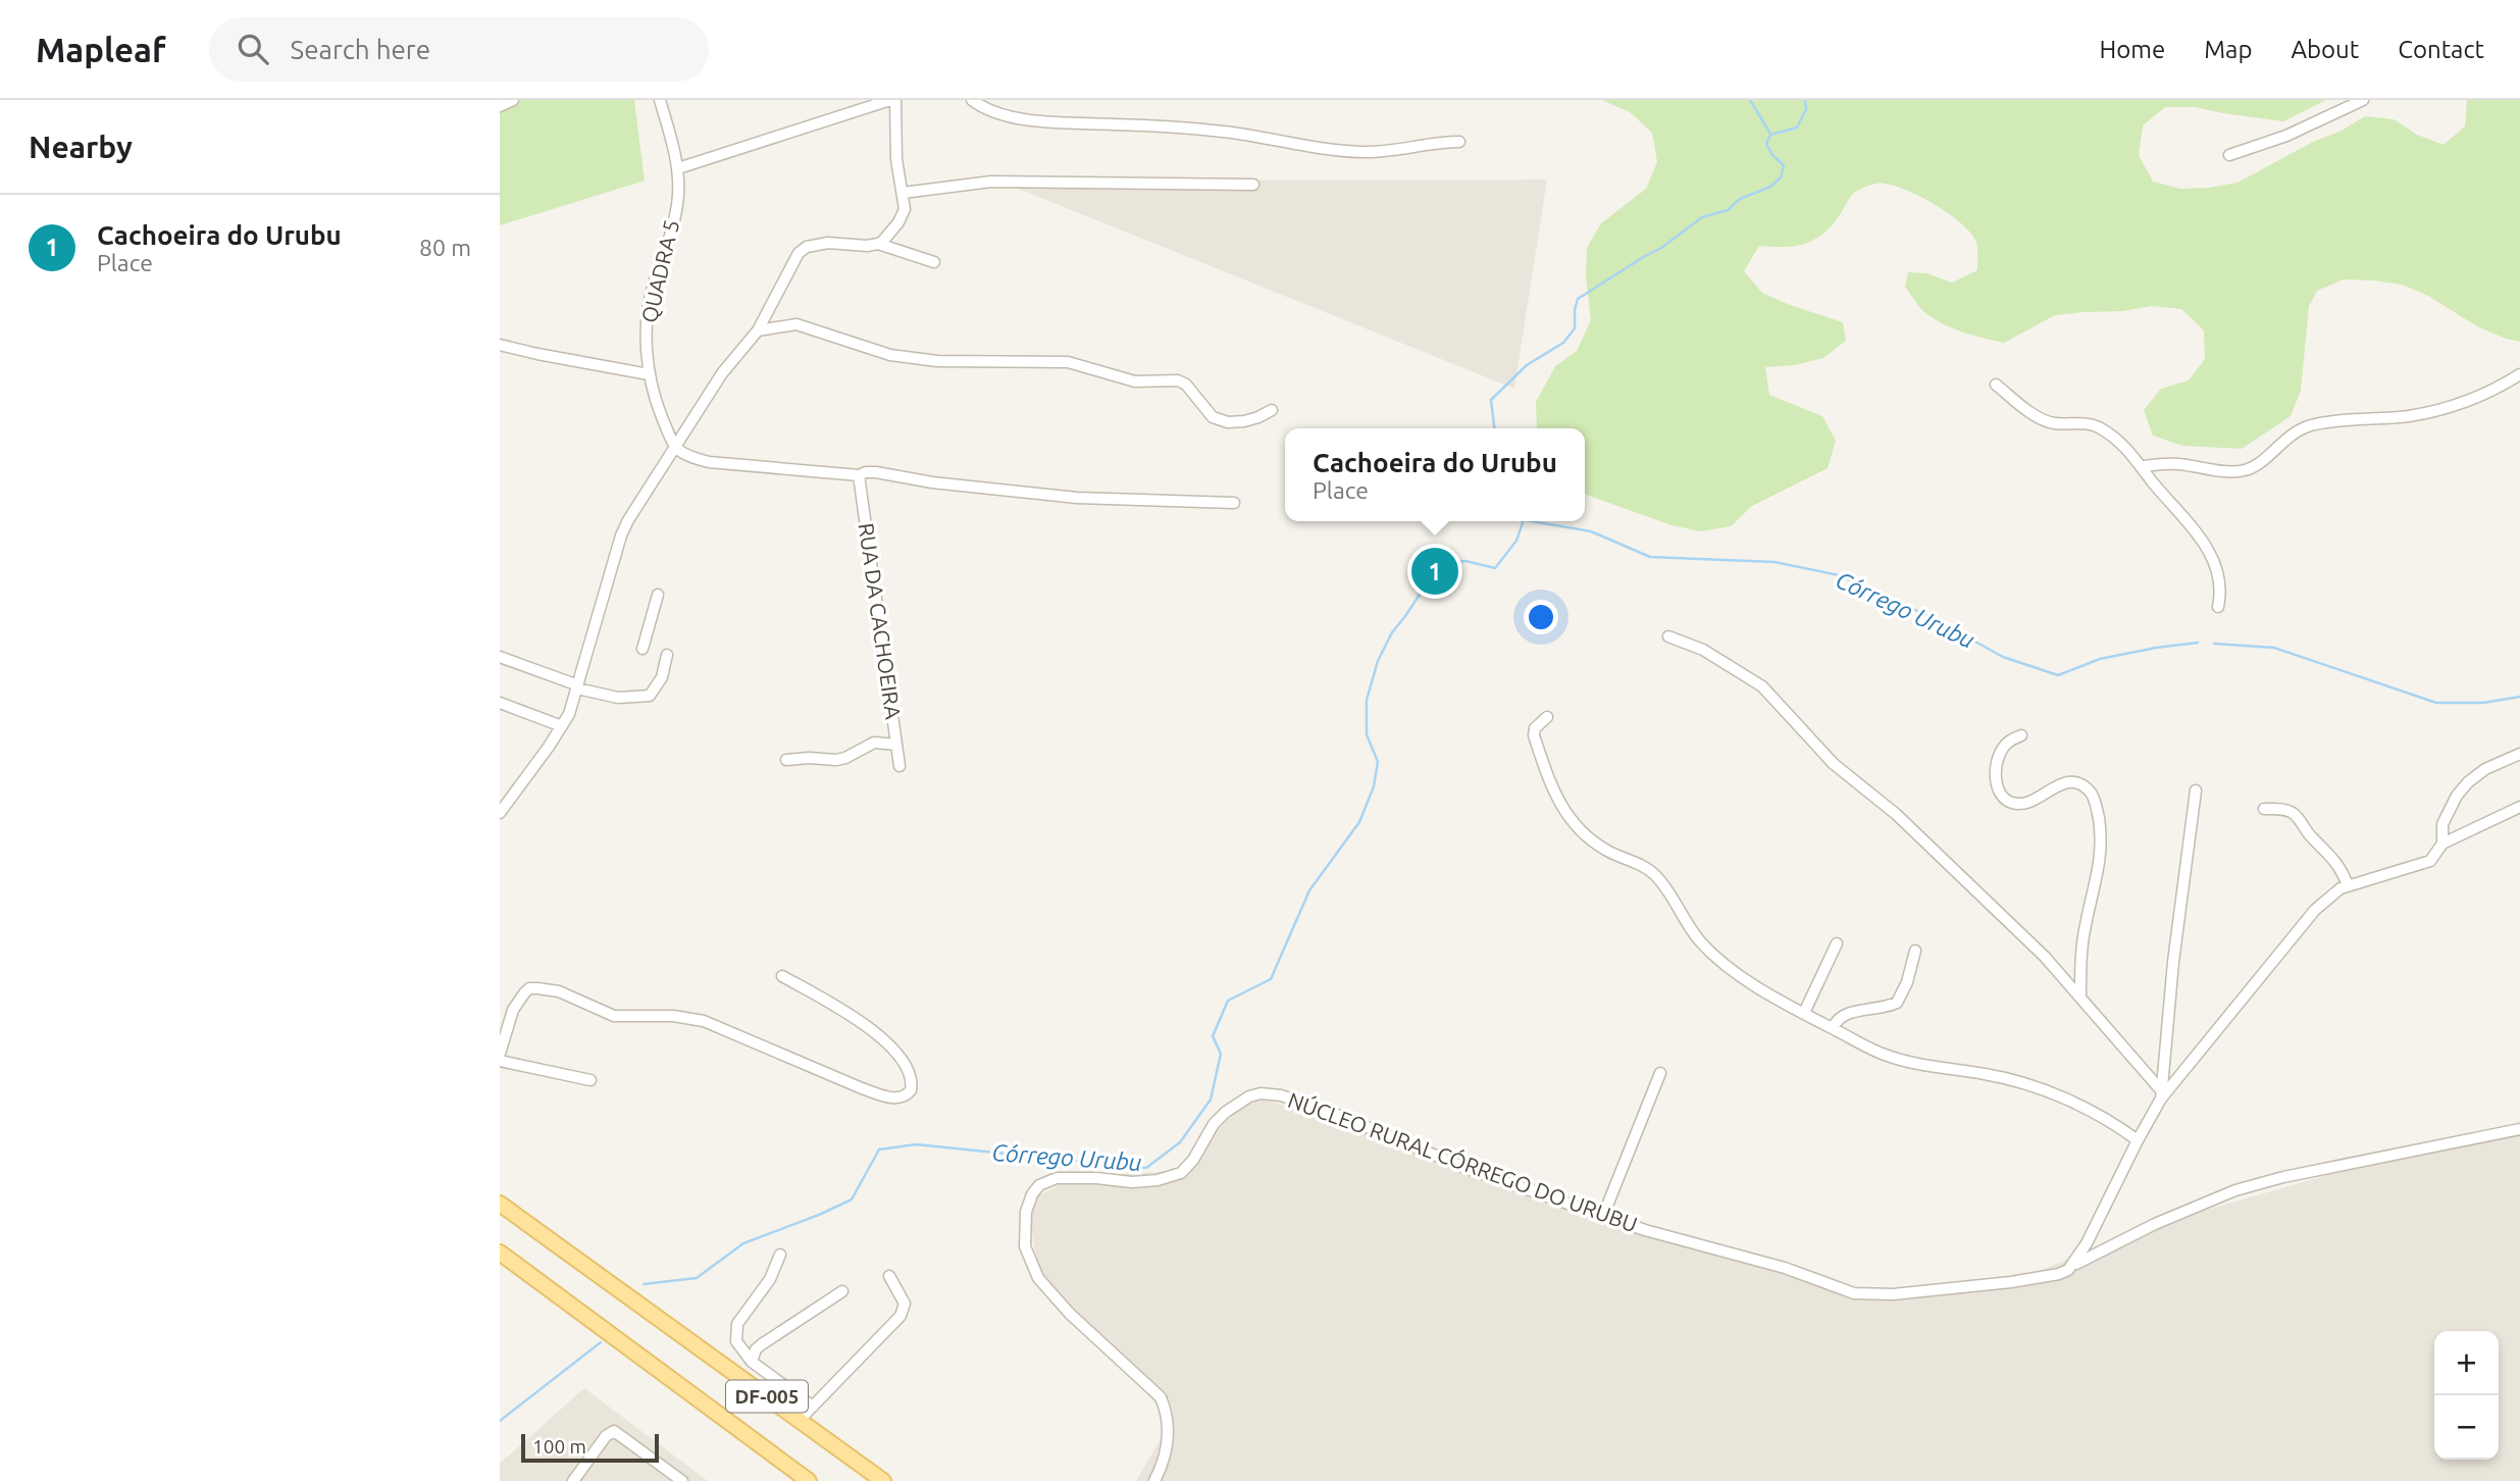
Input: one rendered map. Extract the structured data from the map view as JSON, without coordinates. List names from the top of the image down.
{
  "streets": {
    "main road": ["DF-005"],
    "street": ["QUADRA 5", "RUA DA CACHOEIRA", "NÚCLEO RURAL CÓRREGO DO URUBU"]
  },
  "water": ["Córrego Urubu"],
  "scale_bar": "100 m",
  "page": {
    "header": "Mapleaf",
    "search": "Search here",
    "nav": [
      "Home",
      "Map",
      "About",
      "Contact"
    ],
    "heading": "Nearby",
    "list": [
      {
        "mark": "1",
        "name": "Cachoeira do Urubu",
        "note": "Place",
        "value": "80 m"
      }
    ],
    "popup": ["Cachoeira do Urubu", "Place"],
    "pins": "1",
    "map_buttons": ["+", "−"],
    "scale": "100 m"
  }
}
